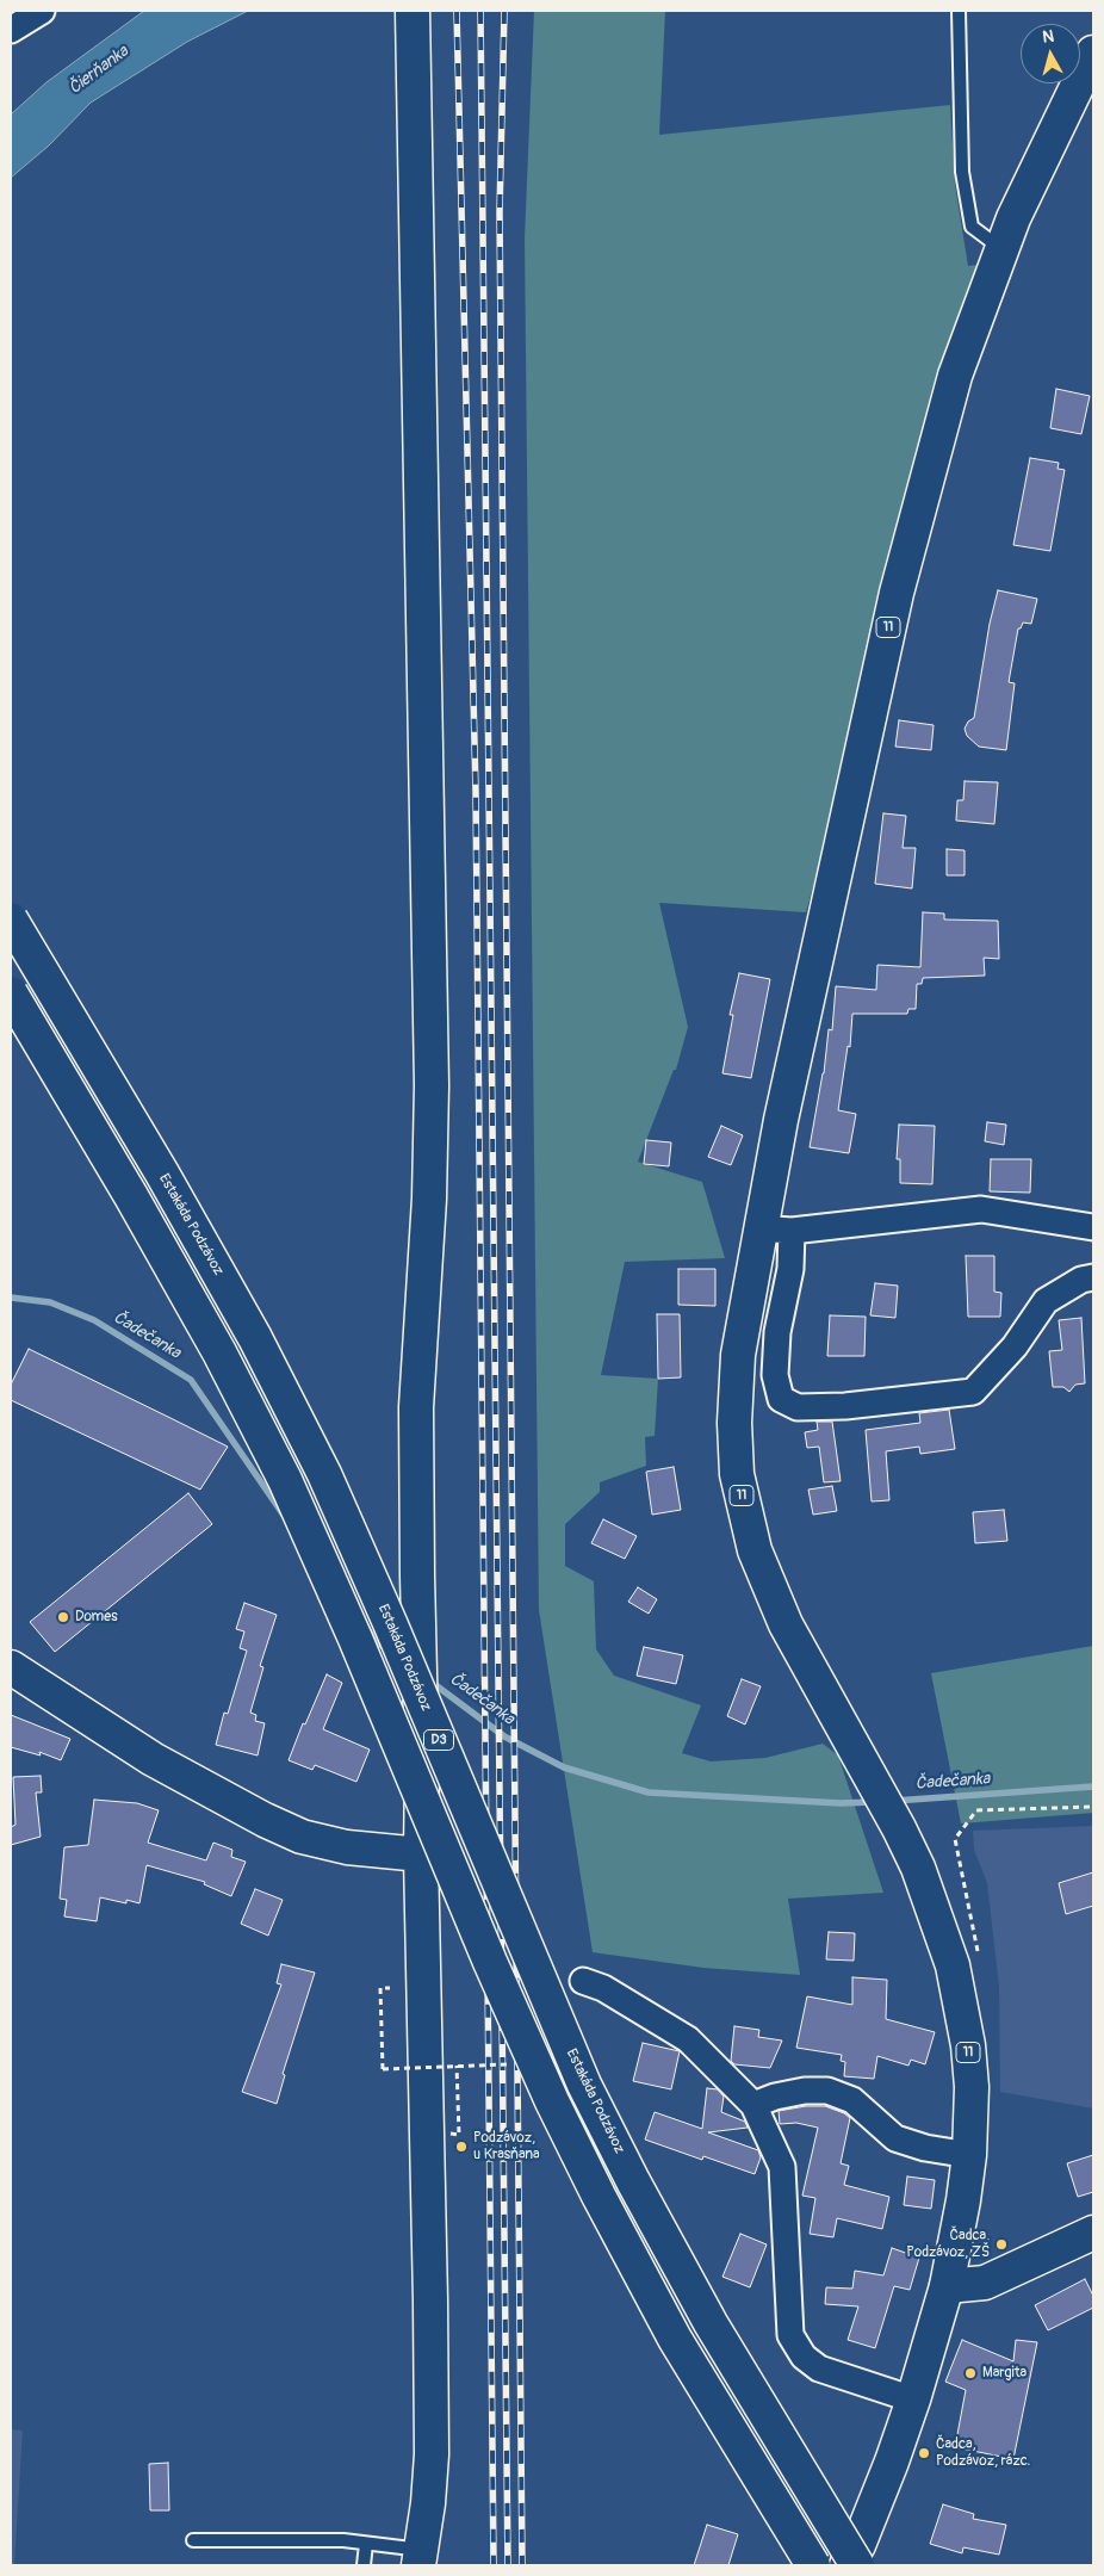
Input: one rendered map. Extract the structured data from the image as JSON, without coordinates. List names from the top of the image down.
{
  "streets": {
    "main road": ["11", "Estakáda Podzávoz", "D3"]
  },
  "water": ["Čierňanka", "Čadečanka"],
  "places": [
    "Domes",
    "Podzávoz, u Krasňana",
    "Čadca, Podzávoz, ZŠ",
    "Margita",
    "Čadca, Podzávoz, rázc."
  ],
  "north": "top"
}
